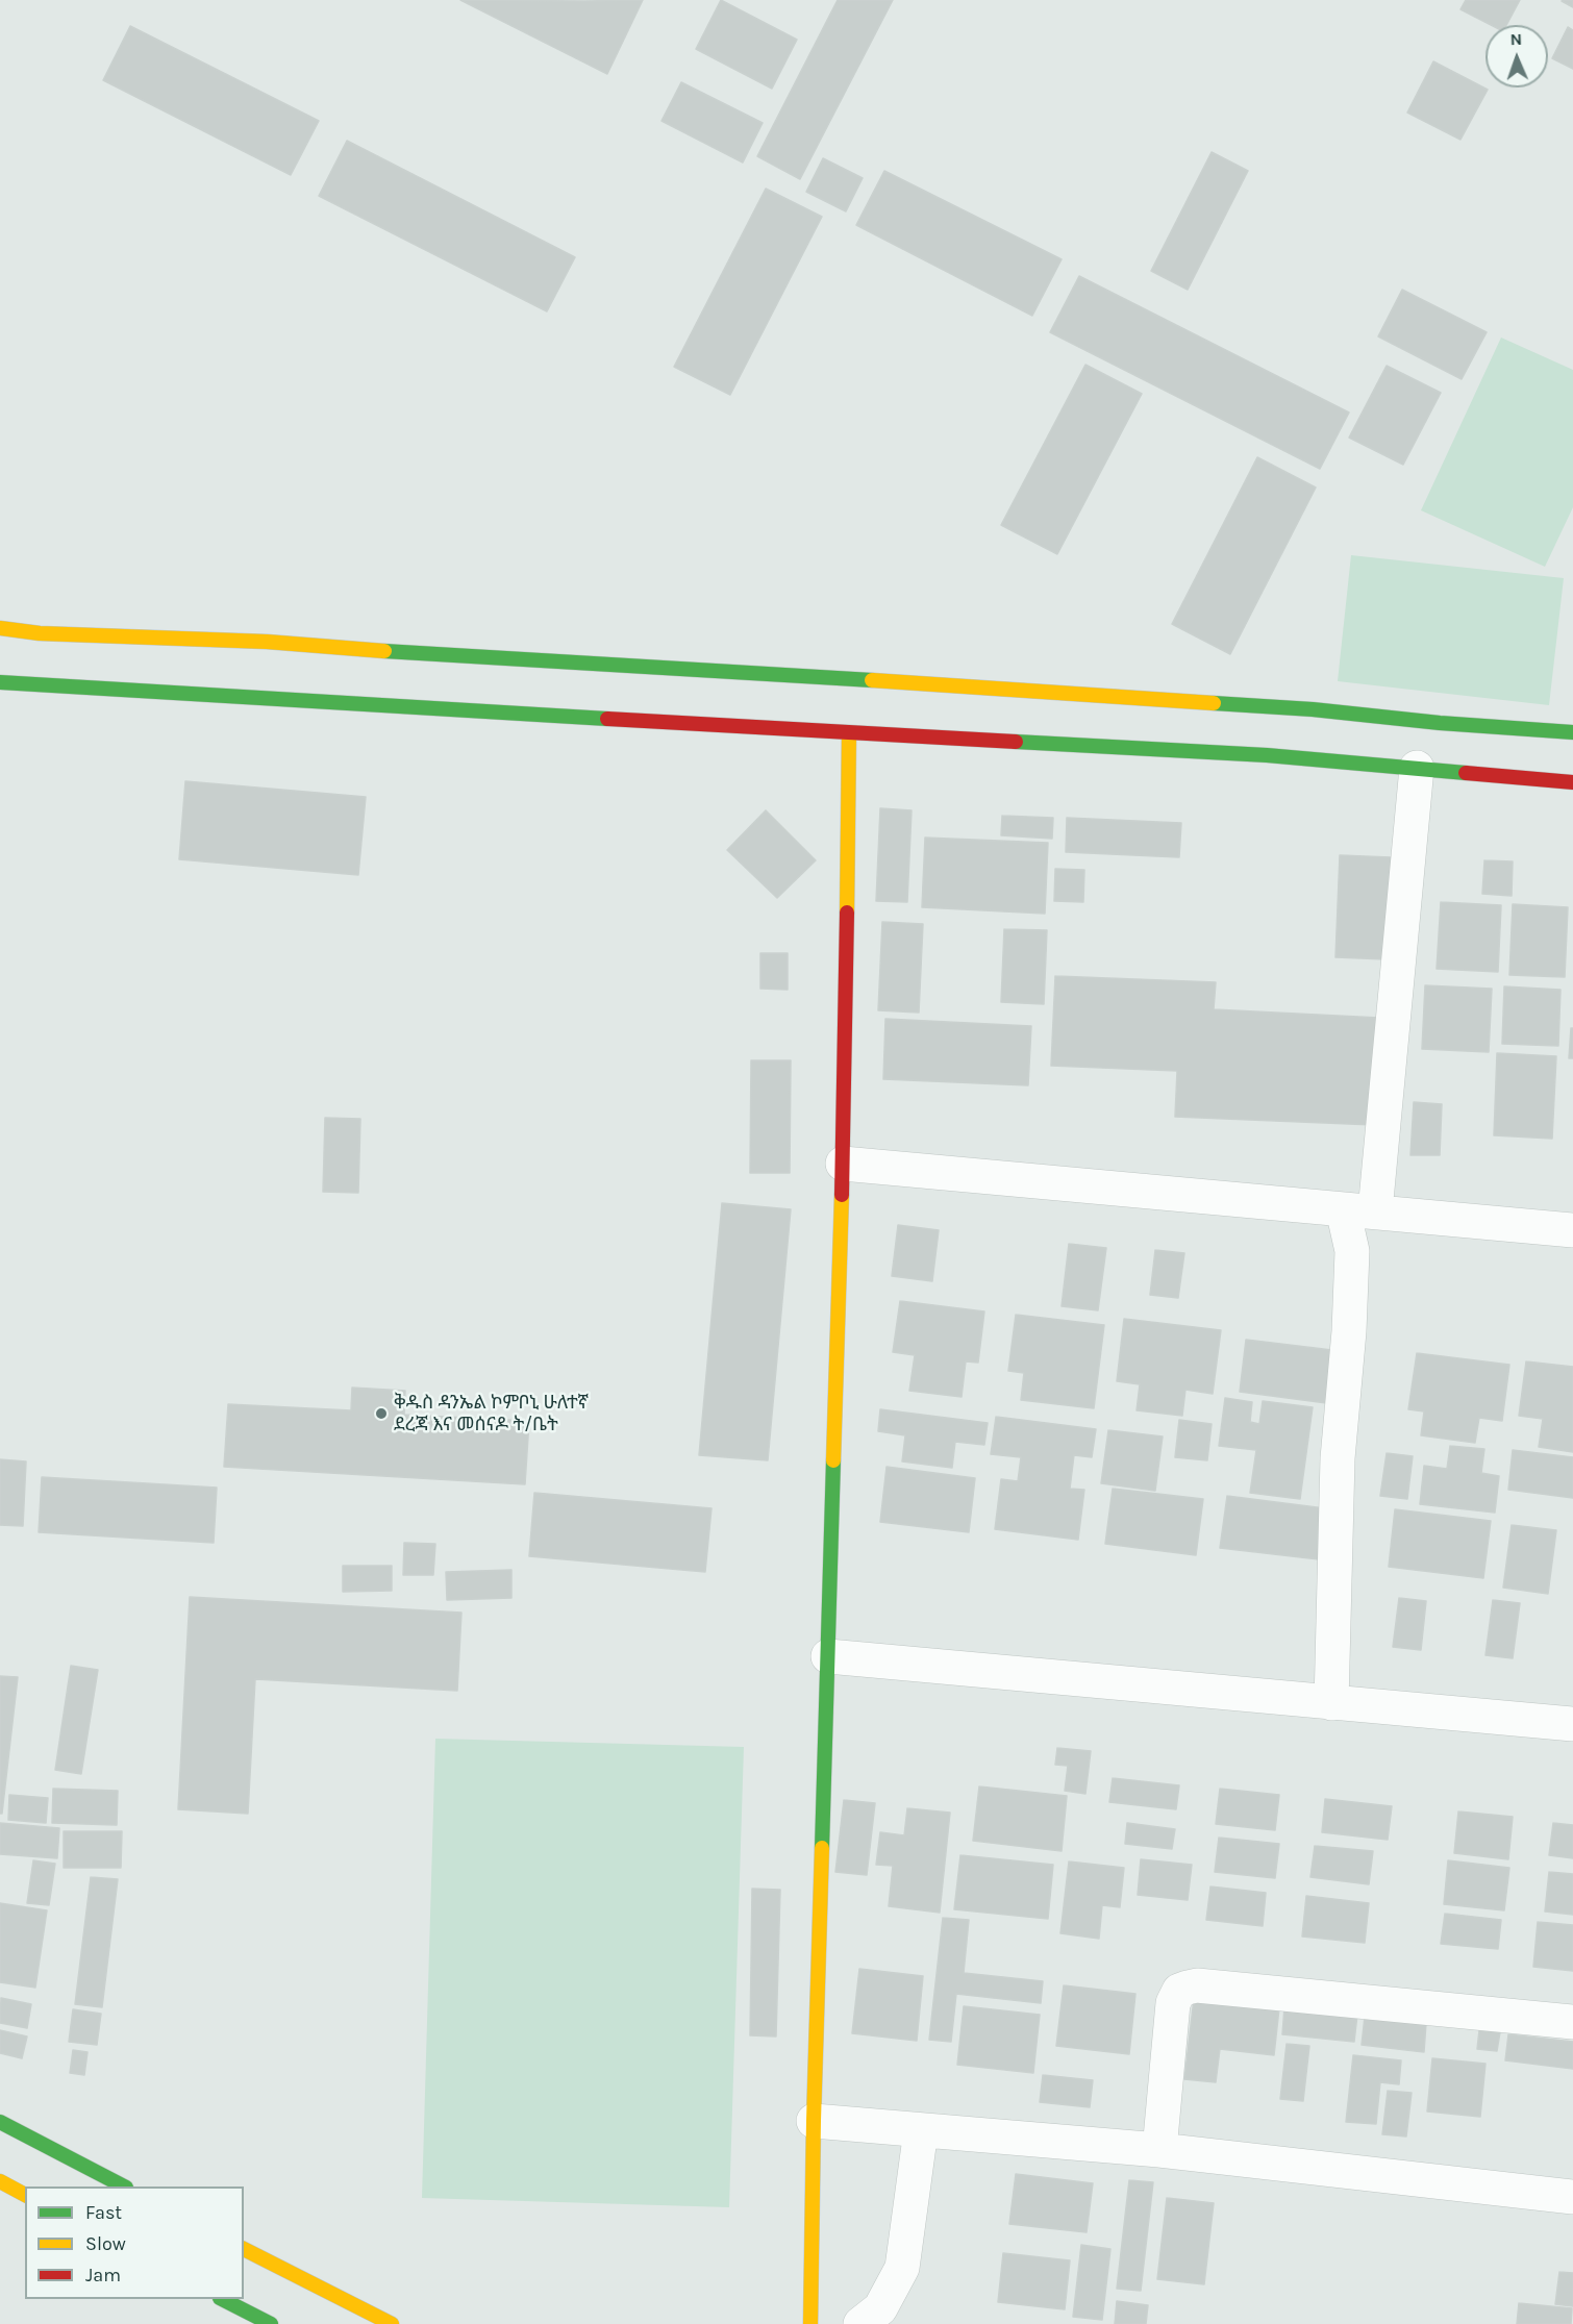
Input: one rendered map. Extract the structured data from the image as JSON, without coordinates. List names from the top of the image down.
{
  "places": ["ቅዱስ ዳንኤል ኮምቦኒ ሁለተኛ ደረጃ እና መሰናዶ ት/ቤት"],
  "legend": ["Fast", "Slow", "Jam"],
  "north": "top"
}
